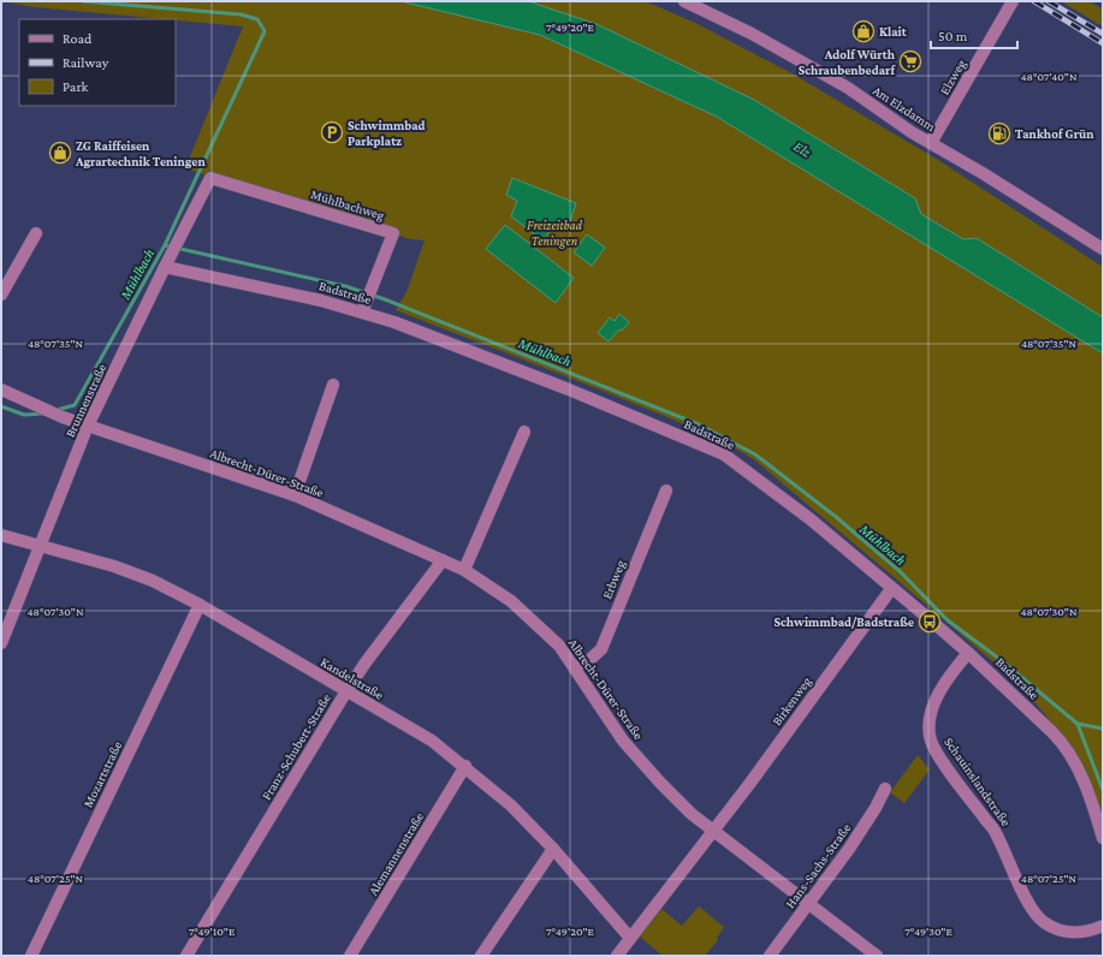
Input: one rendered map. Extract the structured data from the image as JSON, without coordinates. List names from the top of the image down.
{
  "streets": {
    "street": [
      "Elzweg",
      "Am Elzdamm",
      "Mühlbachweg",
      "Badstraße",
      "Brunnenstraße",
      "Albrecht-Dürer-Straße",
      "Erbweg",
      "Kandelstraße",
      "Birkenweg",
      "Franz-Schubert-Straße",
      "Mozartstraße",
      "Schauinslandstraße",
      "Alemannenstraße",
      "Hans-Sachs-Straße"
    ]
  },
  "crossings": [
    ["Elzweg", "Am Elzdamm"],
    ["Mühlbachweg", "Badstraße"],
    ["Mühlbachweg", "Brunnenstraße"],
    ["Badstraße", "Brunnenstraße"],
    ["Badstraße", "Birkenweg"],
    ["Badstraße", "Schauinslandstraße"],
    ["Brunnenstraße", "Albrecht-Dürer-Straße"],
    ["Brunnenstraße", "Kandelstraße"],
    ["Albrecht-Dürer-Straße", "Erbweg"],
    ["Albrecht-Dürer-Straße", "Birkenweg"],
    ["Albrecht-Dürer-Straße", "Franz-Schubert-Straße"],
    ["Albrecht-Dürer-Straße", "Hans-Sachs-Straße"],
    ["Kandelstraße", "Birkenweg"],
    ["Kandelstraße", "Franz-Schubert-Straße"],
    ["Kandelstraße", "Mozartstraße"],
    ["Kandelstraße", "Alemannenstraße"]
  ],
  "water": ["Elz", "Mühlbach"],
  "parks": ["Freizeitbad Teningen"],
  "places": {
    "shop": ["Klait", "ZG Raiffeisen Agrartechnik Teningen"],
    "supermarket": ["Adolf Würth Schraubenbedarf"],
    "parking": ["Schwimmbad Parkplatz"],
    "fuel station": ["Tankhof Grün"],
    "bus stop": ["Schwimmbad/Badstraße"]
  },
  "legend": ["Road", "Railway", "Park"],
  "scale_bar": "50 m",
  "coordinates": [
    "7°49'20\"E",
    "48°07'40\"N",
    "48°07'35\"N",
    "48°07'30\"N",
    "48°07'25\"N",
    "7°49'10\"E",
    "7°49'30\"E"
  ]
}
